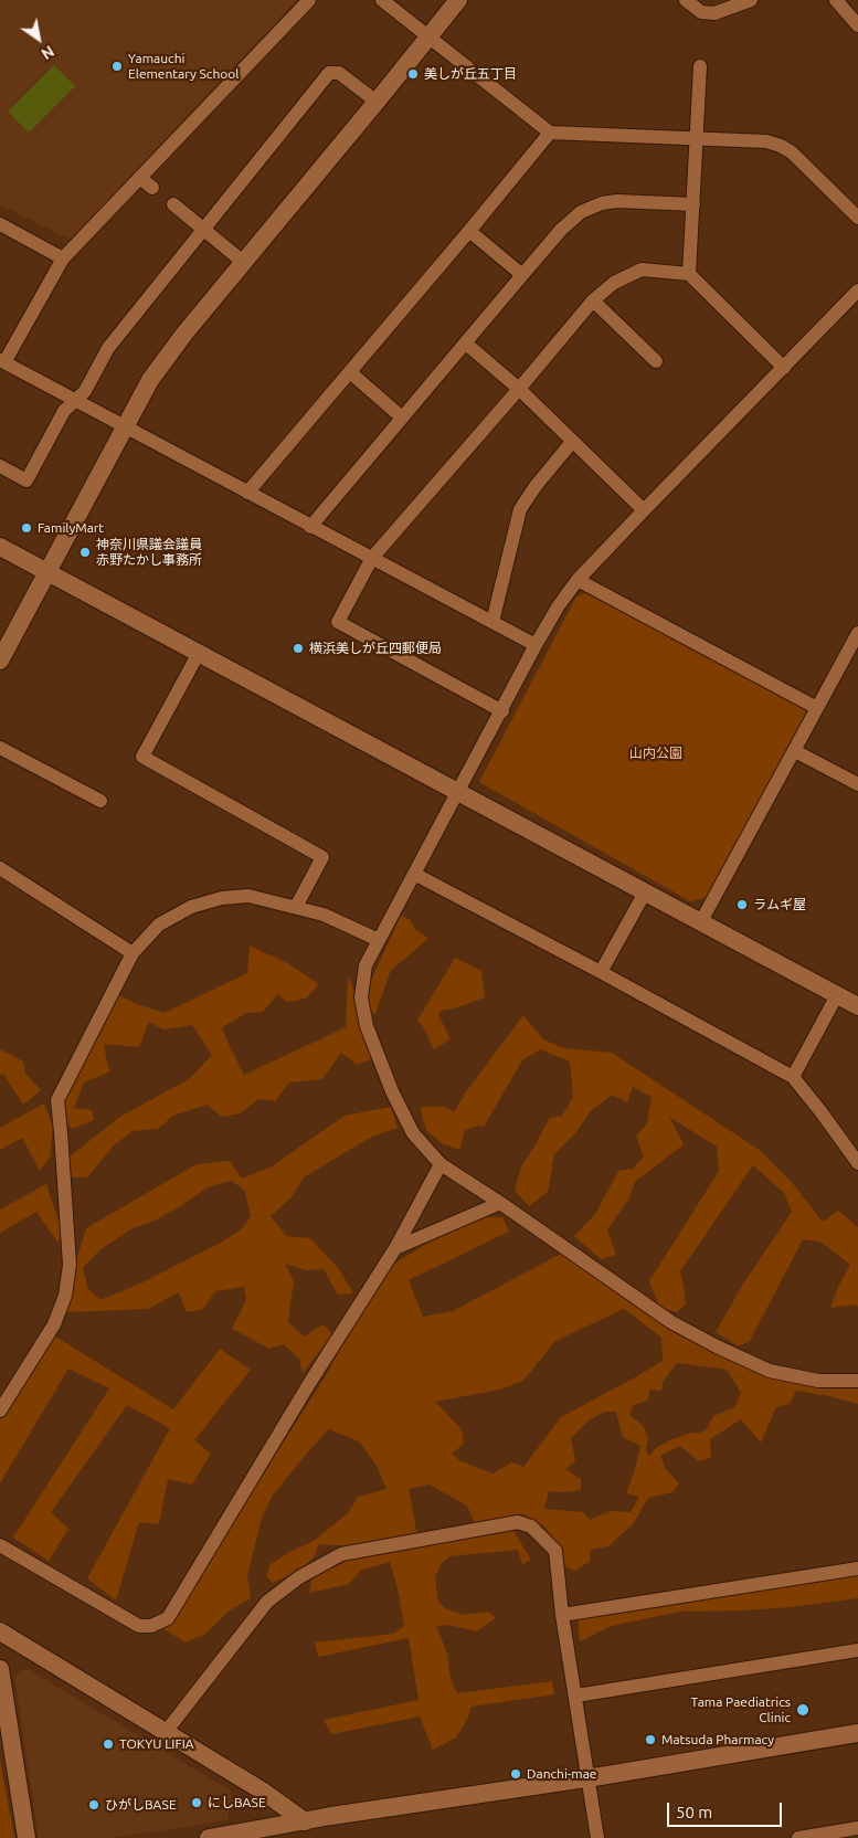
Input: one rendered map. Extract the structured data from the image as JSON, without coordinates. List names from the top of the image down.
{
  "parks": ["山内公園"],
  "places": [
    "Yamauchi Elementary School",
    "美しが丘五丁目",
    "FamilyMart",
    "神奈川県議会議員 赤野たかし事務所",
    "横浜美しが丘四郵便局",
    "ラムギ屋",
    "Tama Paediatrics Clinic",
    "Matsuda Pharmacy",
    "TOKYU LIFIA",
    "Danchi-mae",
    "にしBASE",
    "ひがしBASE"
  ],
  "scale_bar": "50 m",
  "north": "bottom right"
}
